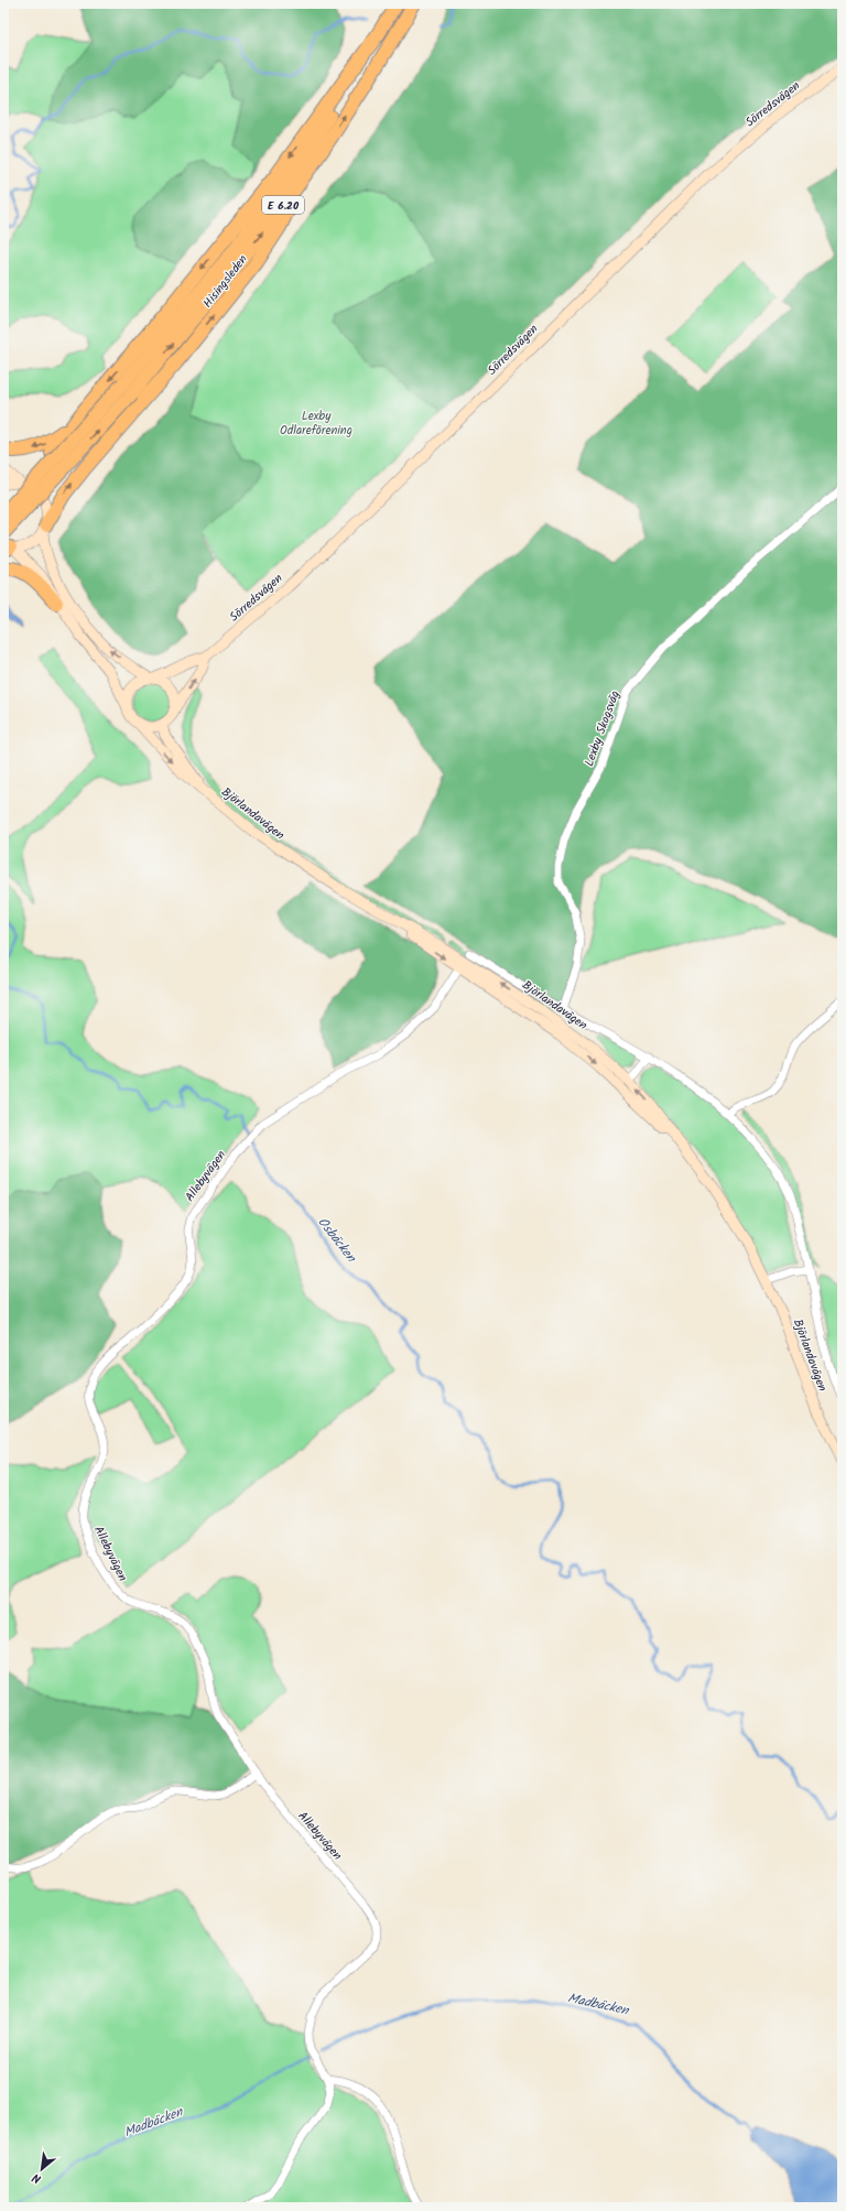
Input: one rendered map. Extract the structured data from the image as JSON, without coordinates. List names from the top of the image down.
{
  "streets": {
    "highway": ["E 6.20", "Hisingsleden"],
    "street": [
      "Sörredsvägen",
      "Lexby Skogsväg",
      "Björlandavägen",
      "Allebyvägen"
    ]
  },
  "crossings": [
    ["Sörredsvägen", "Björlandavägen"],
    ["Lexby Skogsväg", "Björlandavägen"],
    ["Björlandavägen", "Allebyvägen"]
  ],
  "water": ["Osbäcken", "Madbäcken"],
  "parks": ["Lexby Odlareförening"],
  "north": "bottom left"
}
